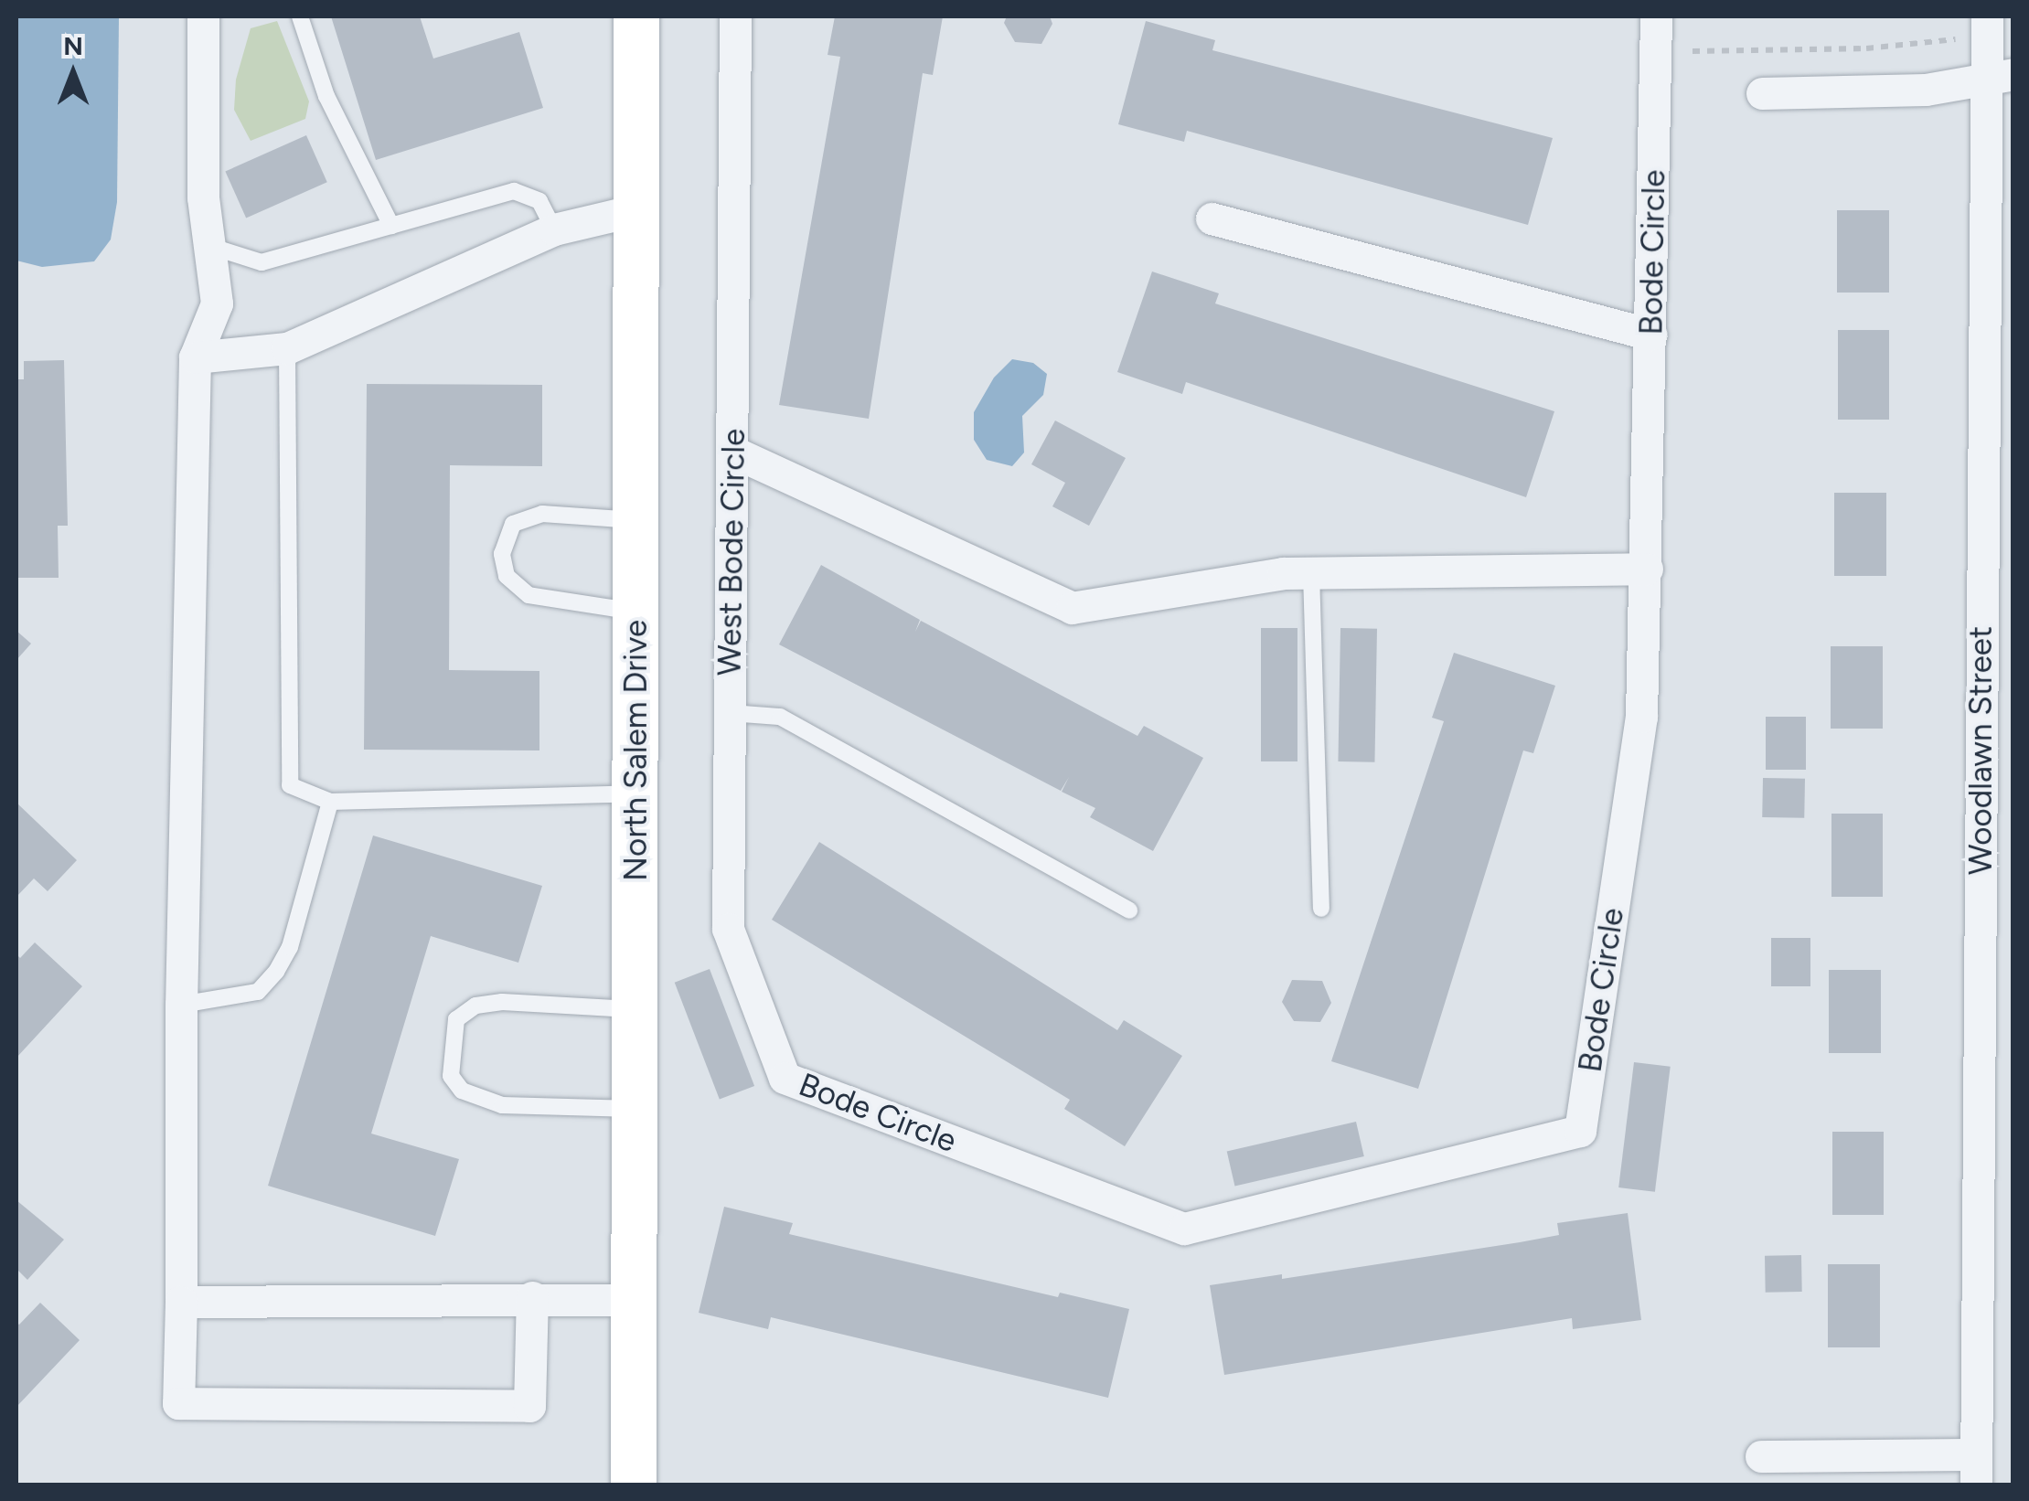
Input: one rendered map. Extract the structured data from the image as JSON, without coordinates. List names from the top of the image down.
{
  "streets": {
    "street": [
      "Bode Circle",
      "West Bode Circle",
      "North Salem Drive",
      "Woodlawn Street"
    ]
  },
  "crossings": [
    ["Bode Circle", "West Bode Circle"]
  ],
  "north": "top"
}
